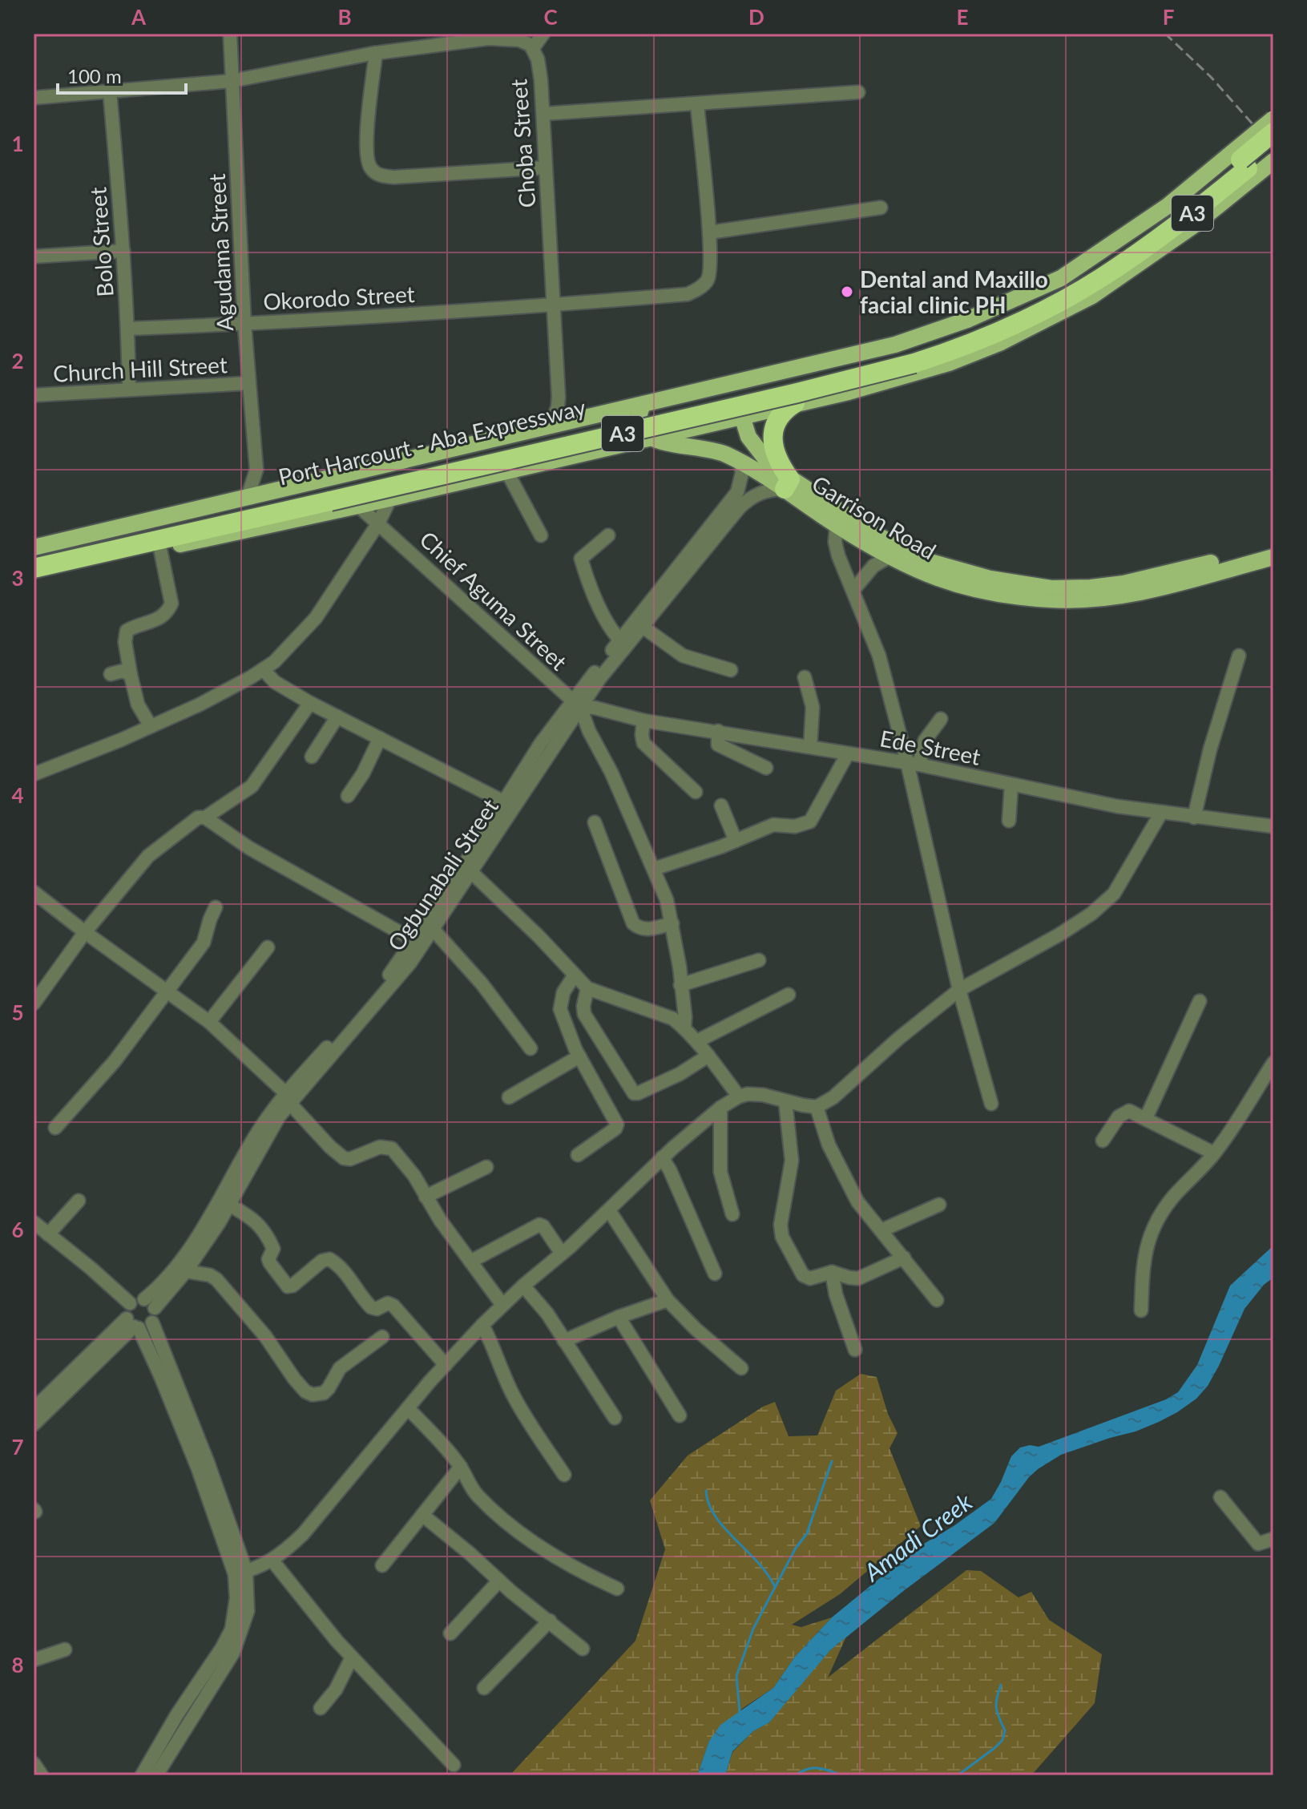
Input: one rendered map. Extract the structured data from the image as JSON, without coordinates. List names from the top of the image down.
{
  "streets": {
    "highway": ["A3", "Port Harcourt - Aba Expressway"],
    "main road": ["Garrison Road"],
    "street": [
      "Choba Street",
      "Bolo Street",
      "Agudama Street",
      "Okorodo Street",
      "Church Hill Street",
      "Chief Aguma Street",
      "Ede Street",
      "Ogbunabali Street"
    ]
  },
  "crossings": [
    ["Choba Street", "Bolo Street"],
    ["Choba Street", "Agudama Street"],
    ["Choba Street", "Okorodo Street"],
    ["Bolo Street", "Okorodo Street"],
    ["Bolo Street", "Church Hill Street"],
    ["Agudama Street", "Okorodo Street"],
    ["Agudama Street", "Church Hill Street"],
    ["Garrison Road", "Ogbunabali Street"],
    ["Chief Aguma Street", "Ede Street"],
    ["Chief Aguma Street", "Ogbunabali Street"],
    ["Ede Street", "Ogbunabali Street"]
  ],
  "water": ["Amadi Creek"],
  "places": ["Dental and Maxillo facial clinic PH"],
  "scale_bar": "100 m",
  "grid": {
    "columns": [
      "A",
      "B",
      "C",
      "D",
      "E",
      "F"
    ],
    "rows": [
      "1",
      "2",
      "3",
      "4",
      "5",
      "6",
      "7",
      "8"
    ]
  }
}
